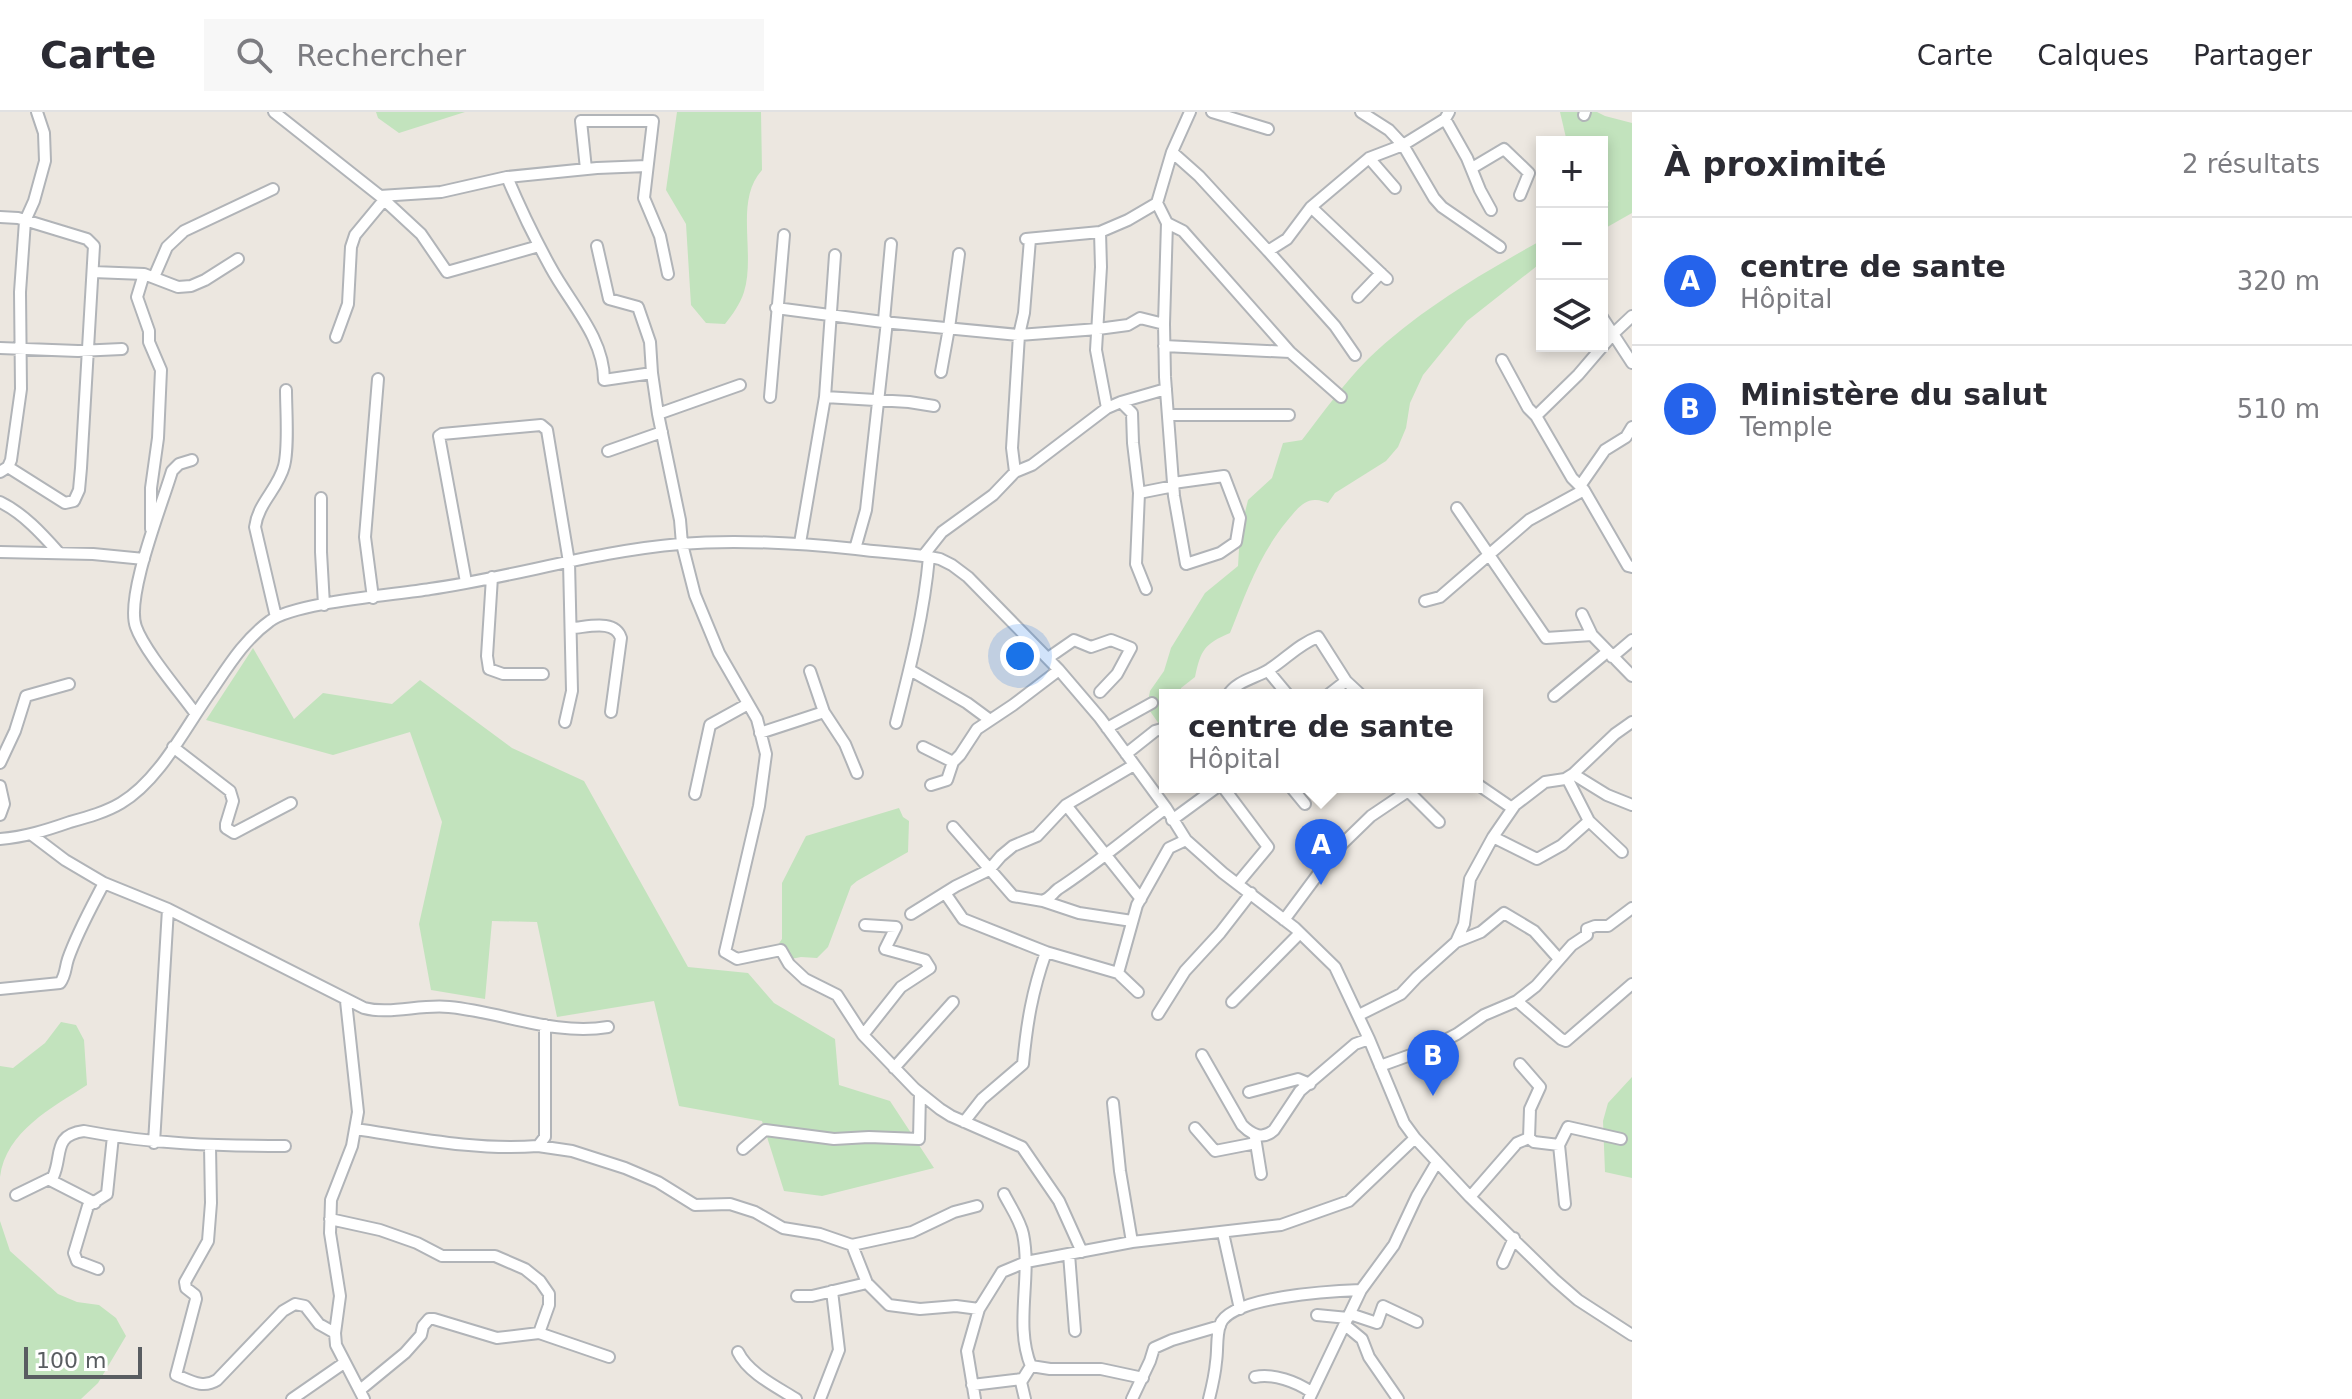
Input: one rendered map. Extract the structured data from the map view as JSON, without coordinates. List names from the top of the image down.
{
  "scale_bar": "100 m",
  "page": {
    "header": "Carte",
    "search": "Rechercher",
    "nav": ["Carte", "Calques", "Partager"],
    "heading": ["À proximité", "2 résultats"],
    "map_buttons": ["+", "−"],
    "list": [
      {
        "mark": "A",
        "name": "centre de sante",
        "note": "Hôpital",
        "value": "320 m"
      },
      {
        "mark": "B",
        "name": "Ministère du salut",
        "note": "Temple",
        "value": "510 m"
      }
    ],
    "popup": ["centre de sante", "Hôpital"],
    "pins": ["A", "B"],
    "scale": "100 m"
  }
}
